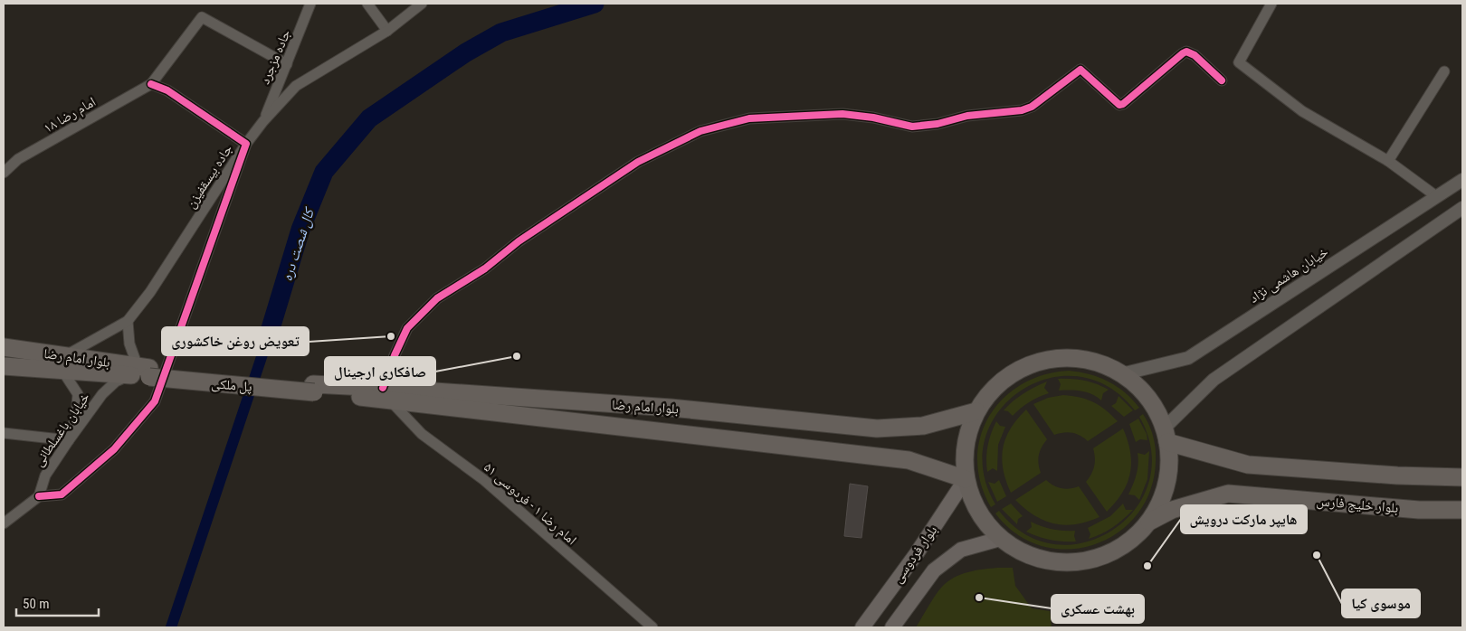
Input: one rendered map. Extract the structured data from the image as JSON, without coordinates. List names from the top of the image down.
{
  "streets": {
    "main road": [
      "بلوار امام رضا",
      "پل ملکی",
      "بلوار خلیج فارس",
      "بلوار فردوسی"
    ],
    "street": [
      "جاده مزجرد",
      "امام رضا ۱۸",
      "جاده بیسقفیزن",
      "خیابان هاشمی نژاد",
      "خیابان باغسلطانی",
      "امام رضا ۱ - فردوسی ۵۱"
    ]
  },
  "crossings": [
    ["جاده مزجرد", "جاده بیسقفیزن"],
    ["بلوار امام رضا", "پل ملکی"],
    ["بلوار امام رضا", "خیابان باغسلطانی"],
    ["بلوار امام رضا", "امام رضا ۱ - فردوسی ۵۱"],
    ["بلوار امام رضا", "بلوار فردوسی"],
    ["پل ملکی", "خیابان باغسلطانی"]
  ],
  "water": ["کال شصت دره"],
  "places": [
    "تعویض روغن خاکشوری",
    "صافکاری ارجینال",
    "موسوی کیا",
    "هایپر مارکت درویش",
    "بهشت عسکری"
  ],
  "scale_bar": "50 m"
}
